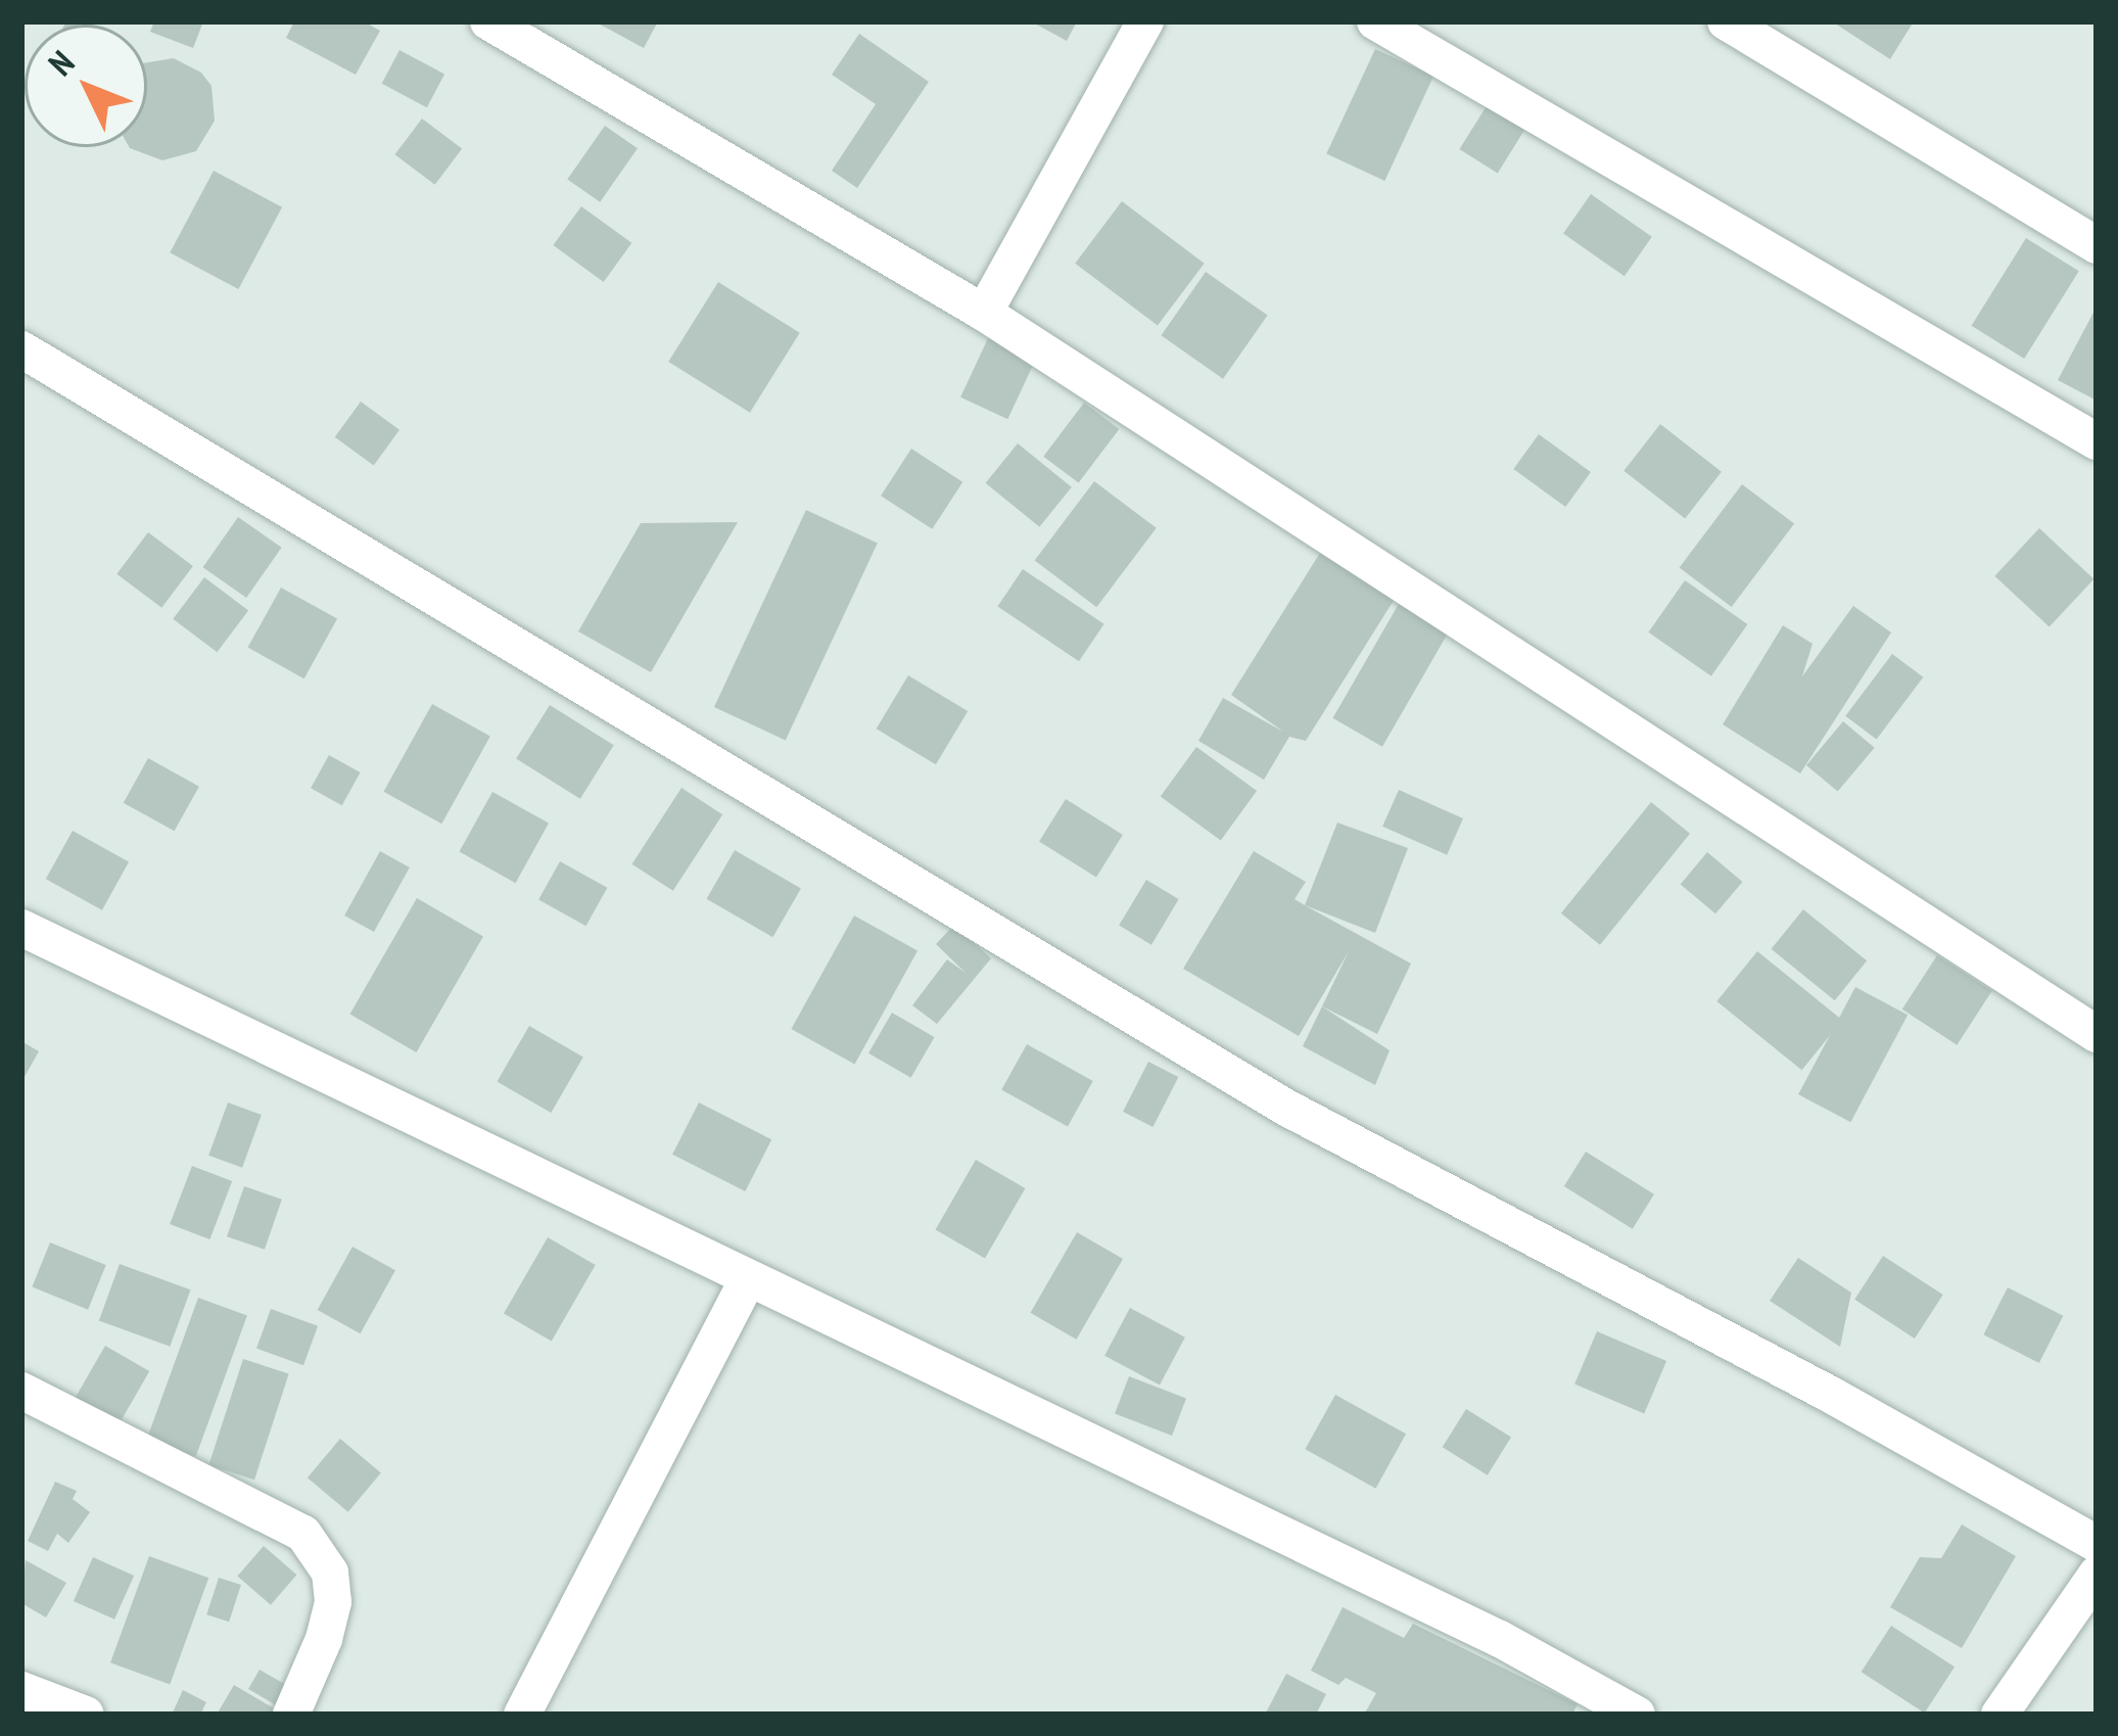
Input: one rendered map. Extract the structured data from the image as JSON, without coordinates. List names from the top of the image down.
{
  "north": "top left"
}
